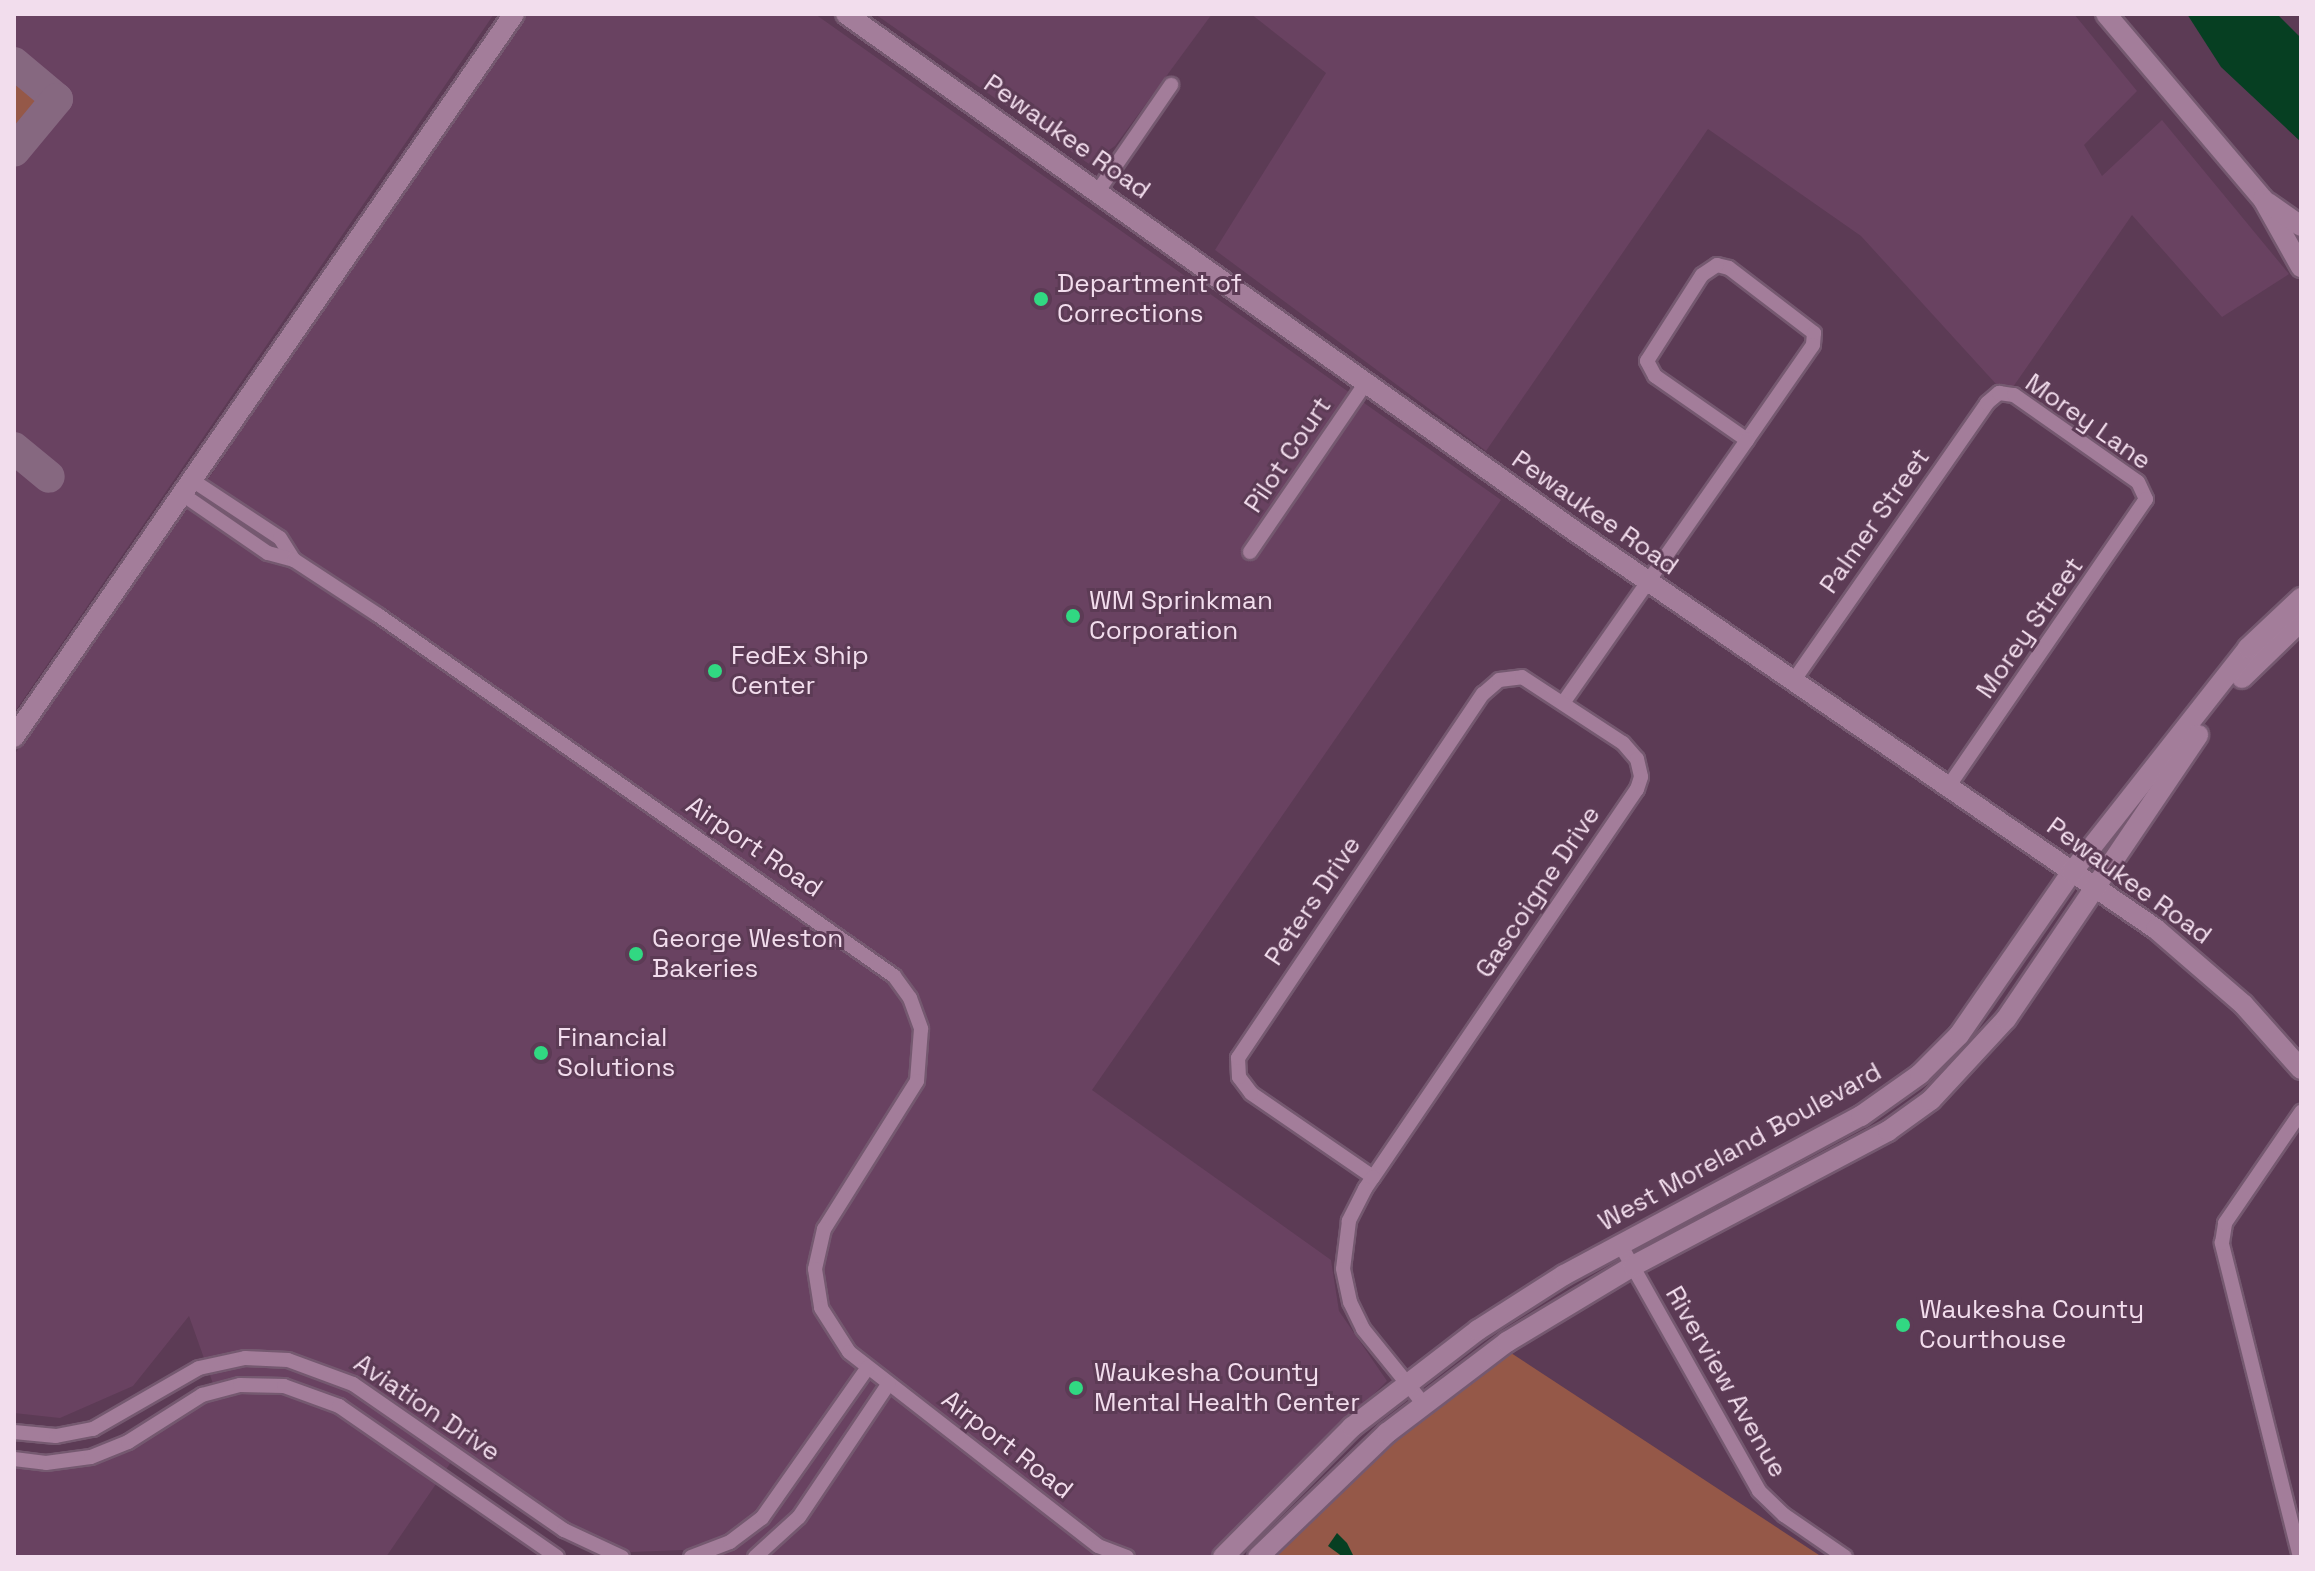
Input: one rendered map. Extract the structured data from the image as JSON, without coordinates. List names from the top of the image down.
{
  "streets": {
    "street": [
      "Pewaukee Road",
      "Morey Lane",
      "Pilot Court",
      "Palmer Street",
      "Morey Street",
      "Airport Road",
      "Gascoigne Drive",
      "Peters Drive",
      "West Moreland Boulevard",
      "Riverview Avenue",
      "Aviation Drive"
    ]
  },
  "crossings": [
    ["Pewaukee Road", "Pilot Court"],
    ["Pewaukee Road", "Palmer Street"],
    ["Pewaukee Road", "Morey Street"],
    ["Pewaukee Road", "West Moreland Boulevard"],
    ["Morey Lane", "Palmer Street"],
    ["Morey Lane", "Morey Street"],
    ["Gascoigne Drive", "Peters Drive"],
    ["Gascoigne Drive", "West Moreland Boulevard"],
    ["West Moreland Boulevard", "Riverview Avenue"]
  ],
  "places": [
    "Department of Corrections",
    "WM Sprinkman Corporation",
    "FedEx Ship Center",
    "George Weston Bakeries",
    "Financial Solutions",
    "Waukesha County Courthouse",
    "Waukesha County Mental Health Center"
  ]
}
